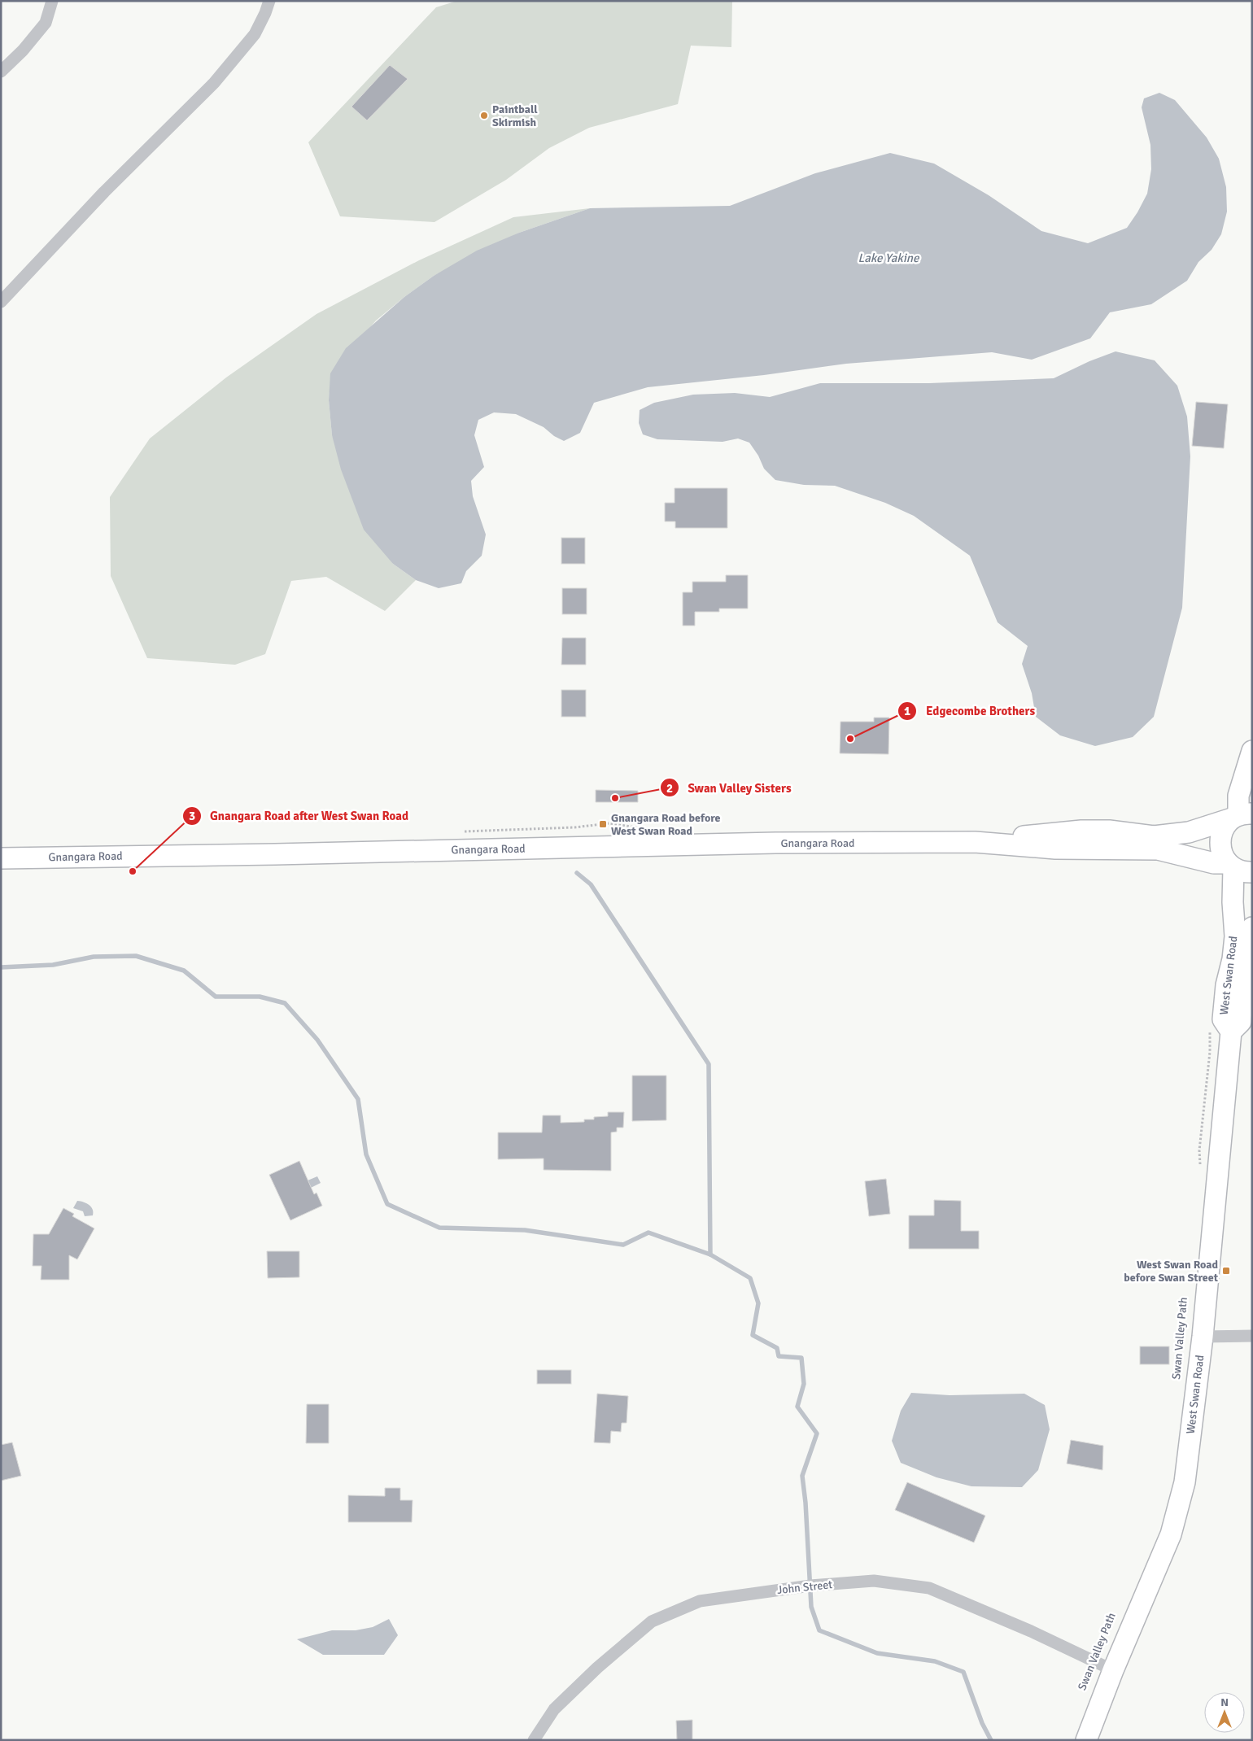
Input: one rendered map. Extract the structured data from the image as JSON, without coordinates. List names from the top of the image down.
{
  "streets": {
    "main road": ["Gnangara Road", "West Swan Road"],
    "street": ["John Street"]
  },
  "crossings": [
    ["Gnangara Road", "West Swan Road"],
    ["West Swan Road", "John Street"]
  ],
  "water": ["Lake Yakine"],
  "places": {
    "other": [
      "Paintball Skirmish",
      "Edgecombe Brothers",
      "Swan Valley Sisters",
      "Gnangara Road after West Swan Road"
    ],
    "transit": ["Gnangara Road before West Swan Road", "West Swan Road before Swan Street"]
  },
  "north": "top"
}
